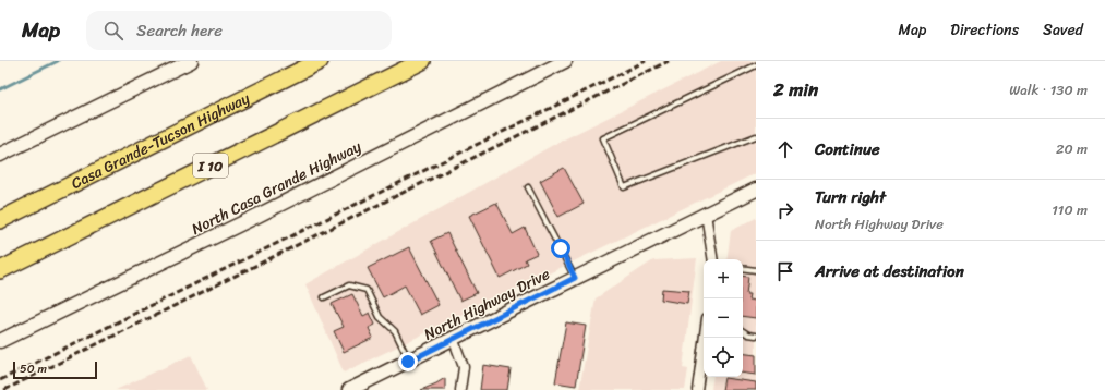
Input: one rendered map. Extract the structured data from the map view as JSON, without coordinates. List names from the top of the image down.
{
  "streets": {
    "highway": ["Casa Grande-Tucson Highway", "I 10"],
    "main road": ["North Casa Grande Highway", "North Highway Drive"]
  },
  "scale_bar": "50 m",
  "page": {
    "header": "Map",
    "search": "Search here",
    "nav": ["Map", "Directions", "Saved"],
    "heading": ["2 min", "Walk · 130 m"],
    "list": [
      ["Continue", "20 m"],
      ["Turn right", "North Highway Drive", "110 m"],
      "Arrive at destination"
    ],
    "map_buttons": ["+", "−"],
    "scale": "50 m"
  }
}
